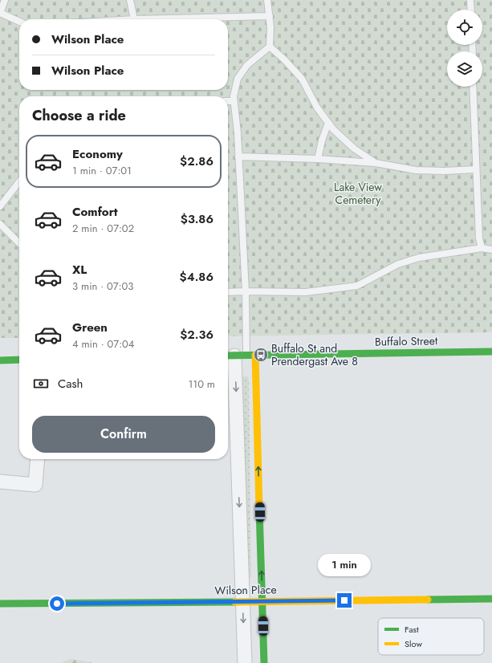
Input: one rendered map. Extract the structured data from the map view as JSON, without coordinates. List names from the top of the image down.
{
  "streets": {
    "street": ["Buffalo Street", "Wilson Place"]
  },
  "parks": ["Lake View Cemetery"],
  "places": {
    "bus stop": ["Buffalo St and Prendergast Ave 8"]
  },
  "legend": ["Fast", "Slow"],
  "page": {
    "banner": ["Wilson Place", "Wilson Place"],
    "heading": "Choose a ride",
    "list": [
      {
        "name": "Economy",
        "note": "1 min · 07:01",
        "value": "$2.86"
      },
      {
        "name": "Comfort",
        "note": "2 min · 07:02",
        "value": "$3.86"
      },
      {
        "name": "XL",
        "note": "3 min · 07:03",
        "value": "$4.86"
      },
      {
        "name": "Green",
        "note": "4 min · 07:04",
        "value": "$2.36"
      }
    ],
    "pay": ["Cash", "110 m"],
    "buttons": "Confirm",
    "bubble": "1 min"
  }
}
